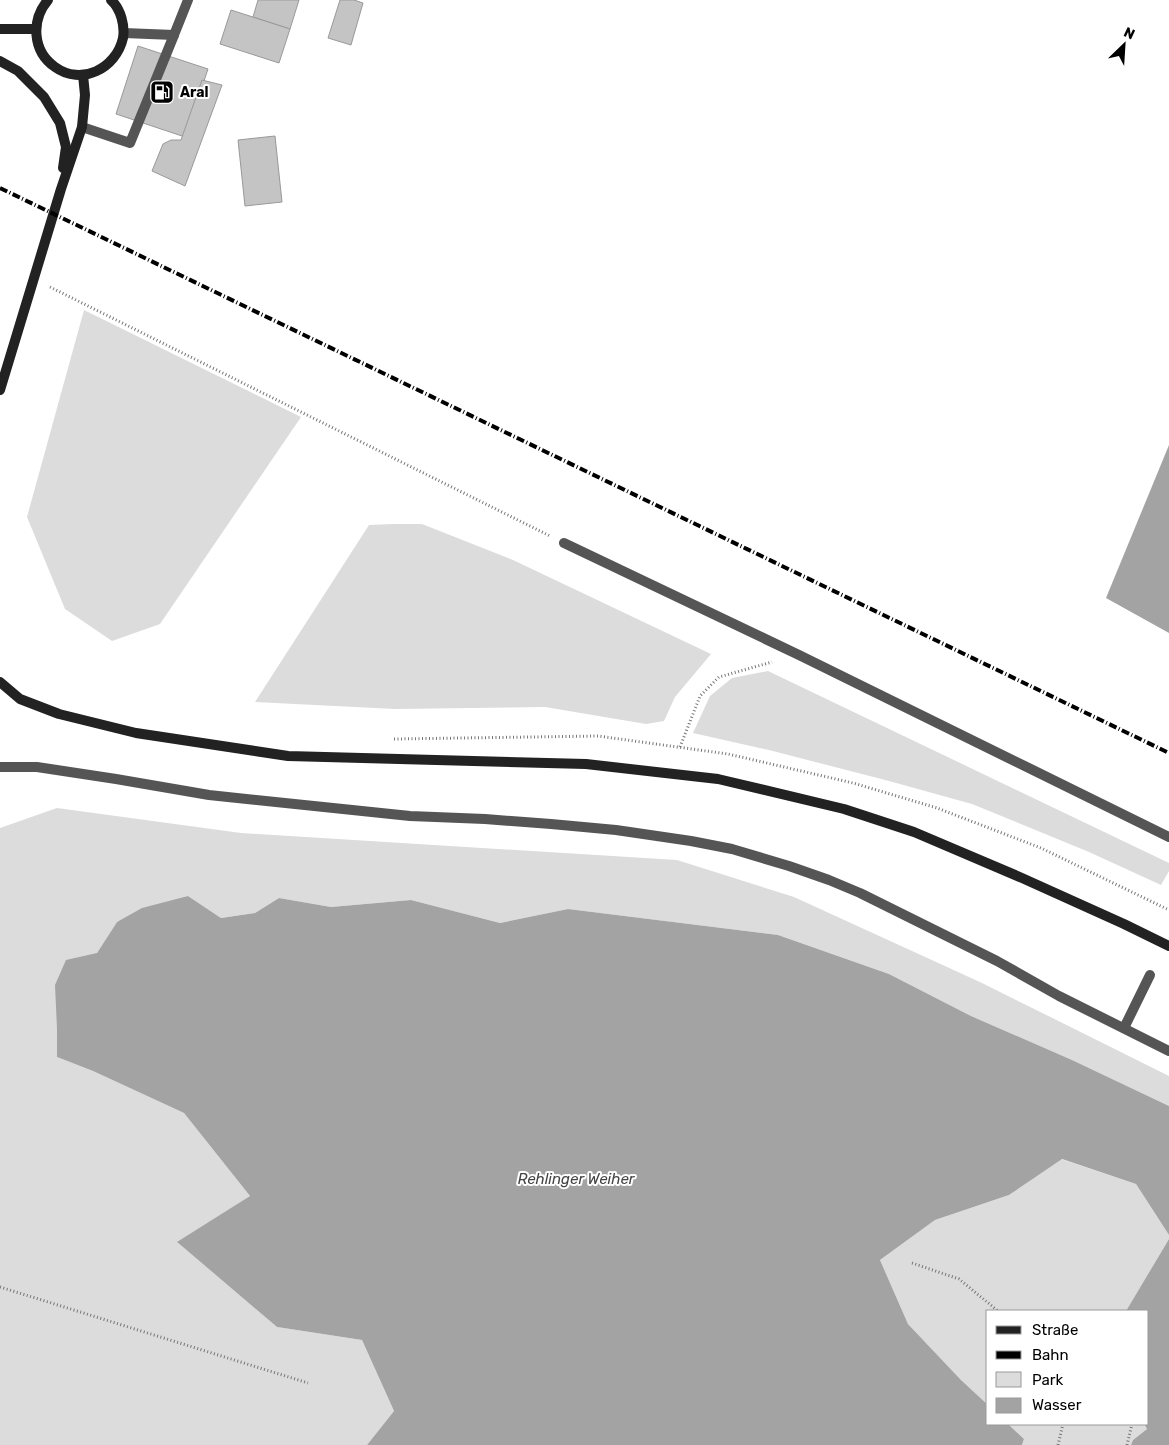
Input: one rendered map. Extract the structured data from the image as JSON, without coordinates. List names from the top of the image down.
{
  "water": ["Rehlinger Weiher"],
  "places": {
    "fuel station": ["Aral"]
  },
  "legend": [
    "Straße",
    "Bahn",
    "Park",
    "Wasser"
  ],
  "north": "top right"
}
